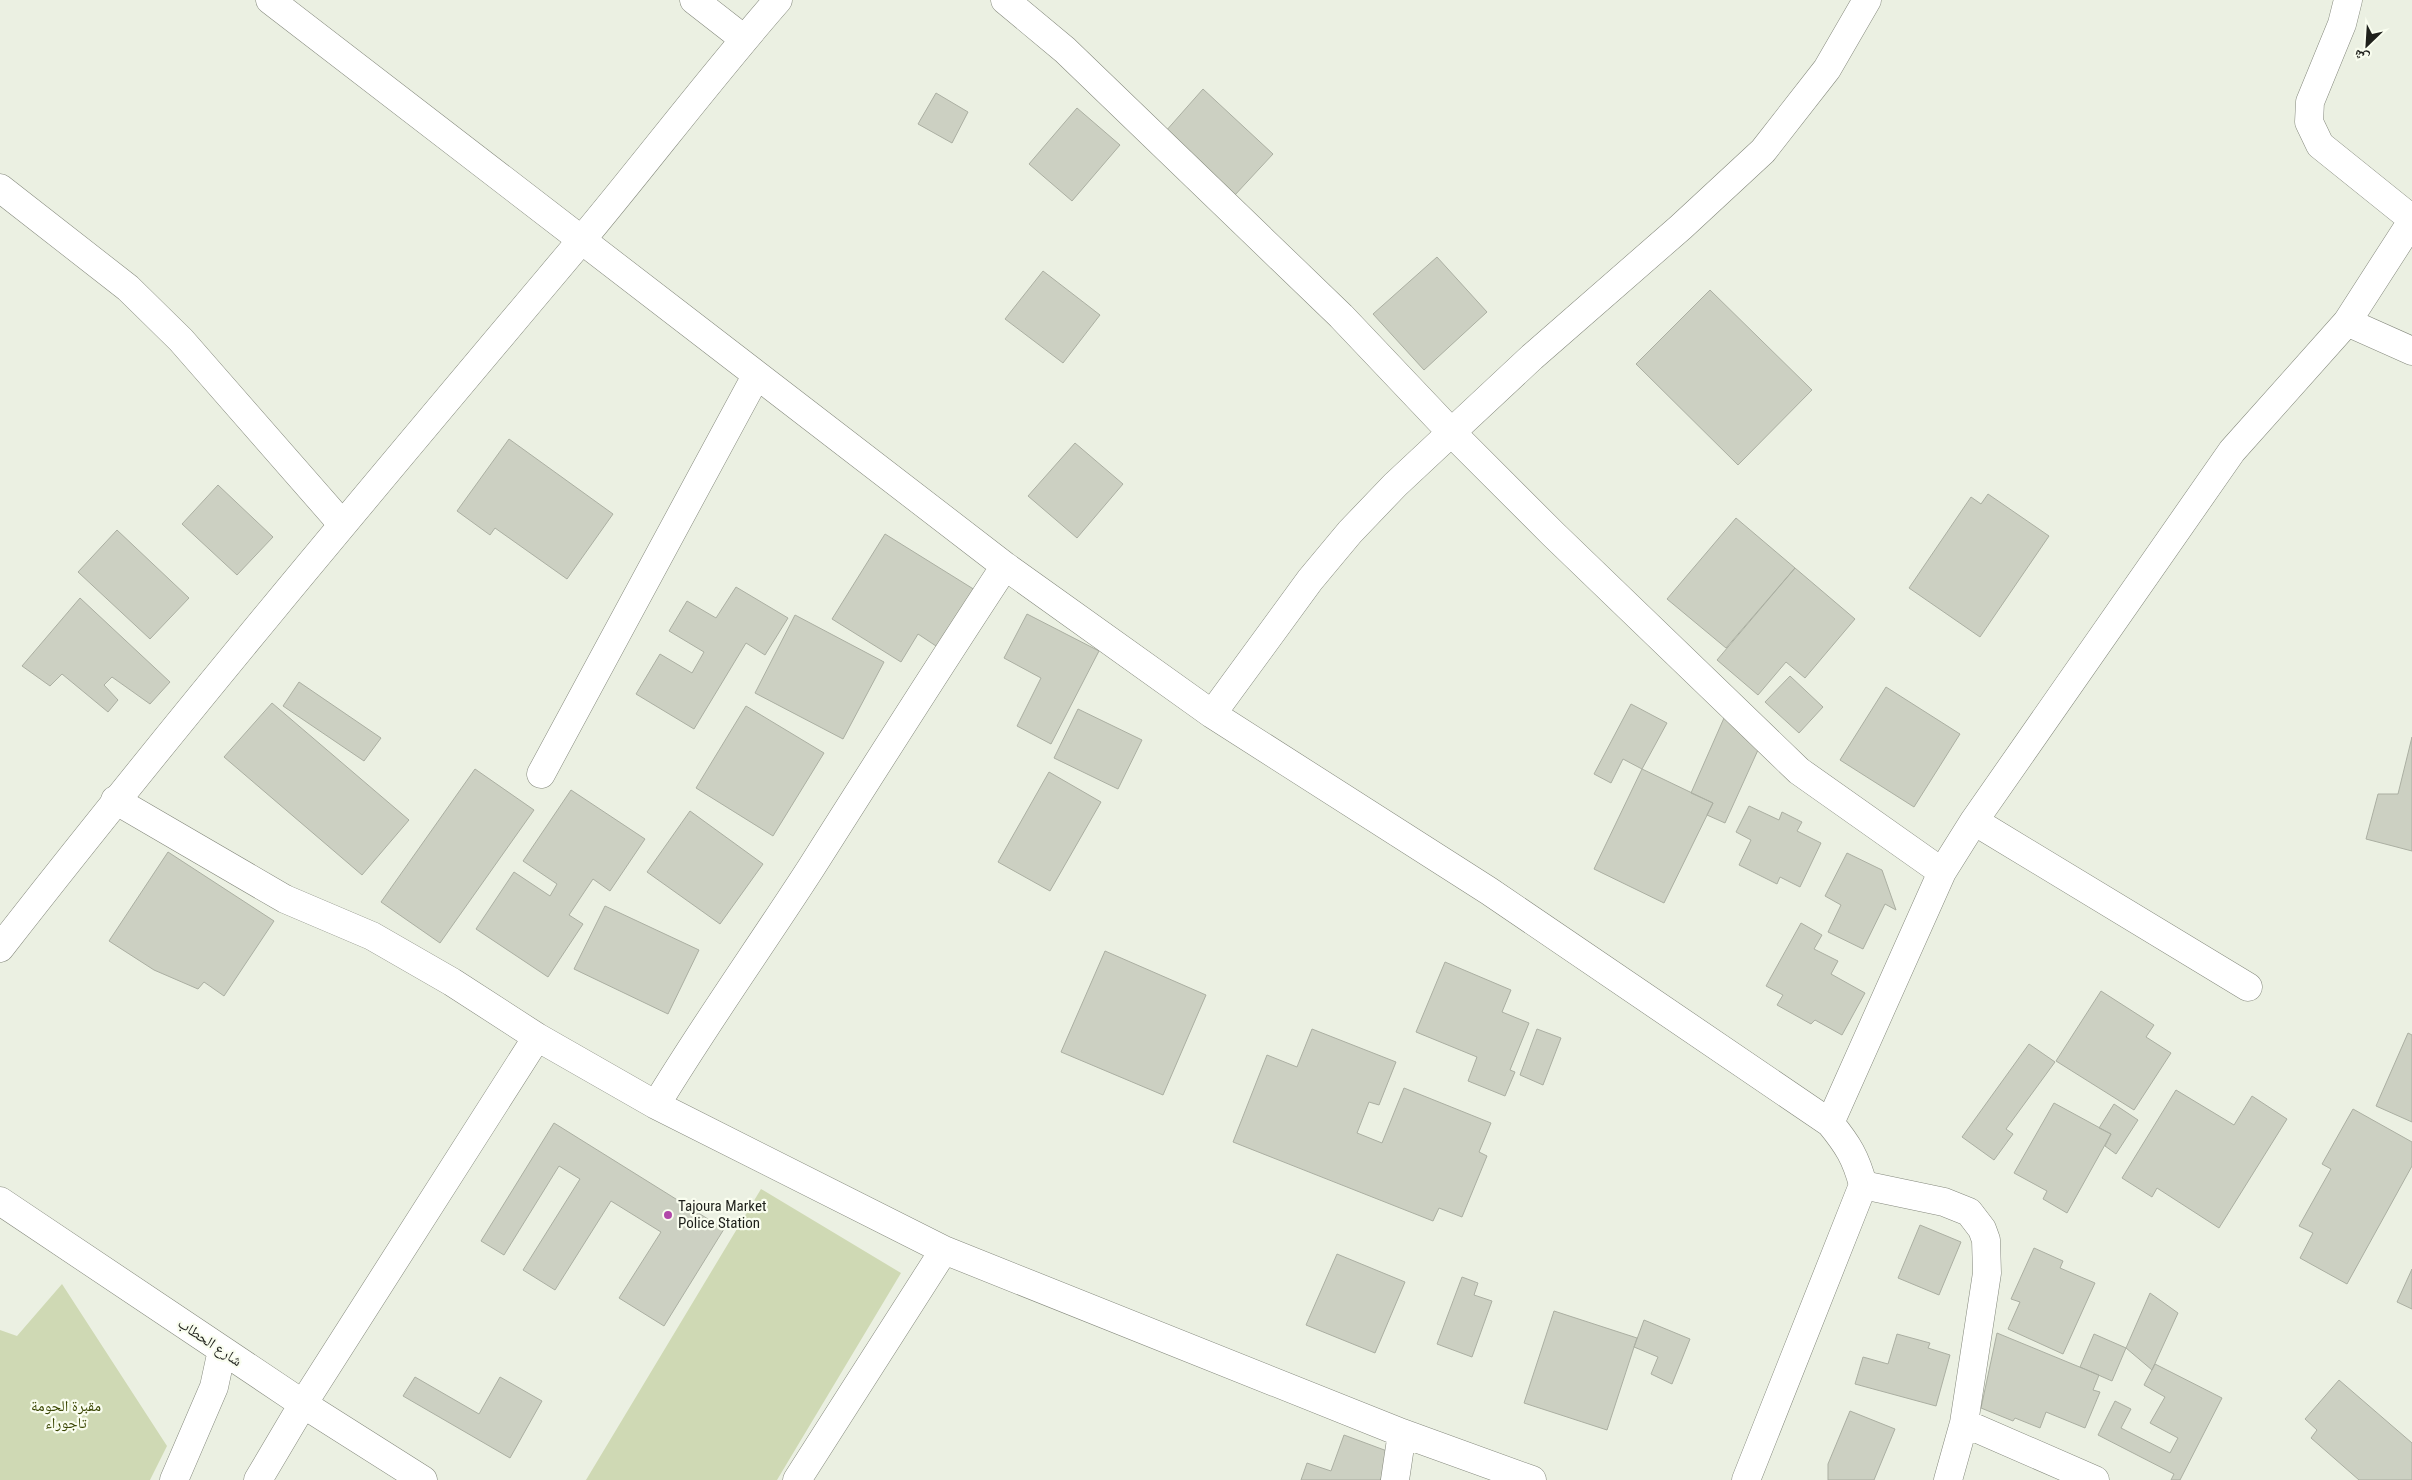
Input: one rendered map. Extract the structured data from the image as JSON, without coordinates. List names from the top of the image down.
{
  "streets": {
    "street": ["شارع الحطاب"]
  },
  "parks": ["مقبرة الحومة تاجوراء"],
  "places": ["Tajoura Market Police Station"],
  "north": "bottom left"
}
